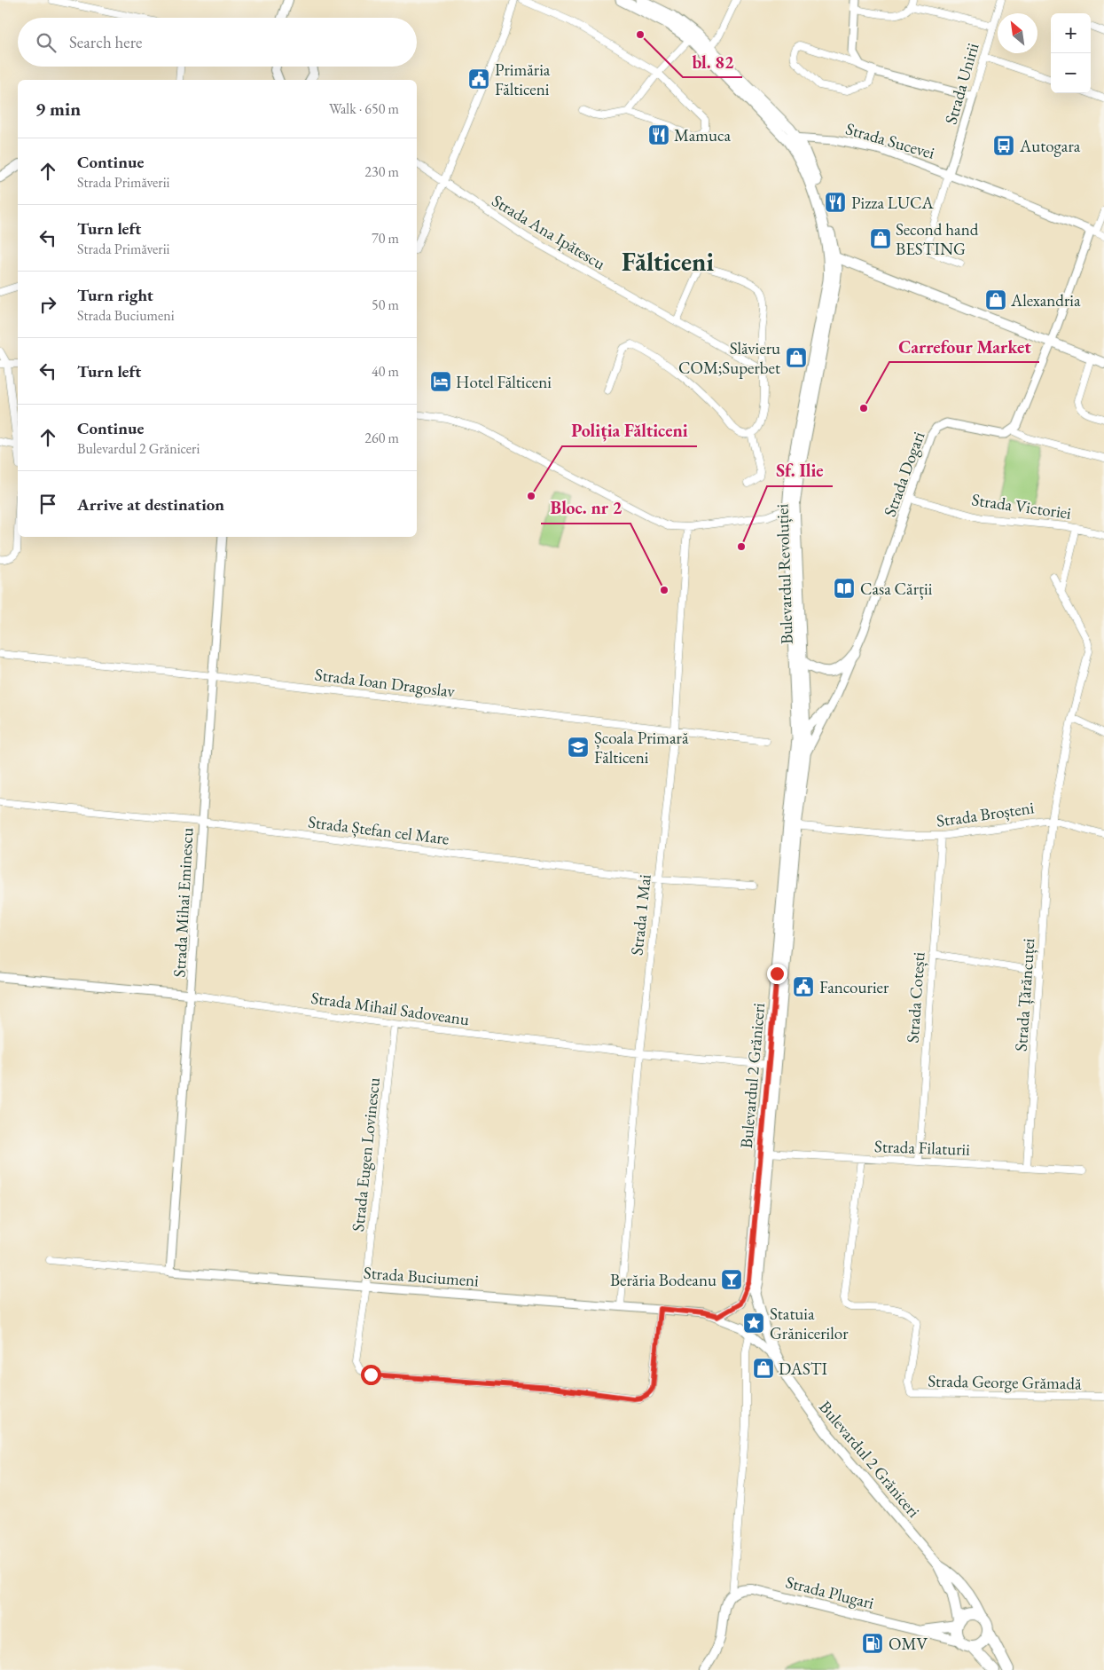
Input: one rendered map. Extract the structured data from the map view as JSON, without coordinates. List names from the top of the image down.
{
  "streets": {
    "main road": ["Bulevardul Revoluției", "Bulevardul 2 Grăniceri", "Strada Plugari"],
    "street": [
      "Strada Unirii",
      "Strada Sucevei",
      "Strada Ana Ipătescu",
      "Strada Dogari",
      "Strada Victoriei",
      "Strada Ioan Dragoslav",
      "Strada Broșteni",
      "Strada Ștefan cel Mare",
      "Strada Mihai Eminescu",
      "Strada 1 Mai",
      "Strada Țărăncuței",
      "Strada Cotești",
      "Strada Mihail Sadoveanu",
      "Strada Filaturii",
      "Strada Eugen Lovinescu",
      "Strada Buciumeni",
      "Strada George Grămadă"
    ]
  },
  "crossings": [
    ["Strada Unirii", "Strada Sucevei"],
    ["Strada Sucevei", "Bulevardul Revoluției"],
    ["Strada Dogari", "Strada Victoriei"],
    ["Strada Dogari", "Bulevardul Revoluției"],
    ["Strada Dogari", "Bulevardul 2 Grăniceri"],
    ["Bulevardul Revoluției", "Bulevardul 2 Grăniceri"],
    ["Strada Ioan Dragoslav", "Strada Mihai Eminescu"],
    ["Strada Ioan Dragoslav", "Strada 1 Mai"],
    ["Strada Broșteni", "Strada Țărăncuței"],
    ["Strada Broșteni", "Strada Cotești"],
    ["Strada Broșteni", "Bulevardul 2 Grăniceri"],
    ["Strada Ștefan cel Mare", "Strada Mihai Eminescu"],
    ["Strada Ștefan cel Mare", "Strada 1 Mai"],
    ["Strada Mihai Eminescu", "Strada Mihail Sadoveanu"],
    ["Strada Mihai Eminescu", "Strada Buciumeni"],
    ["Strada 1 Mai", "Strada Mihail Sadoveanu"],
    ["Strada 1 Mai", "Strada Buciumeni"],
    ["Strada Țărăncuței", "Strada Filaturii"],
    ["Strada Cotești", "Strada Filaturii"],
    ["Strada Mihail Sadoveanu", "Bulevardul 2 Grăniceri"],
    ["Strada Mihail Sadoveanu", "Strada Eugen Lovinescu"],
    ["Bulevardul 2 Grăniceri", "Strada Filaturii"],
    ["Bulevardul 2 Grăniceri", "Strada Buciumeni"],
    ["Bulevardul 2 Grăniceri", "Strada Plugari"],
    ["Strada Filaturii", "Strada George Grămadă"],
    ["Strada Eugen Lovinescu", "Strada Buciumeni"]
  ],
  "districts": ["Fălticeni"],
  "places": {
    "other": [
      "bl. 82",
      "Carrefour Market",
      "Poliția Fălticeni",
      "Sf. Ilie",
      "Bloc. nr 2"
    ],
    "public building": ["Primăria Fălticeni", "Fancourier"],
    "restaurant": ["Mamuca", "Pizza LUCA"],
    "bus stop": ["Autogara"],
    "shop": [
      "Second hand BESTING",
      "Alexandria",
      "Slăvieru COM;Superbet",
      "DASTI"
    ],
    "hotel": ["Hotel Fălticeni"],
    "library": ["Casa Cărții"],
    "school or university": ["Școala Primară Fălticeni"],
    "bar": ["Berăria Bodeanu"],
    "place": ["Statuia Grănicerilor"],
    "fuel station": ["OMV"]
  },
  "north": "top left",
  "page": {
    "map_buttons": ["+", "−"],
    "search": "Search here",
    "heading": ["9 min", "Walk · 650 m"],
    "list": [
      ["Continue", "Strada Primăverii", "230 m"],
      ["Turn left", "Strada Primăverii", "70 m"],
      ["Turn right", "Strada Buciumeni", "50 m"],
      ["Turn left", "40 m"],
      ["Continue", "Bulevardul 2 Grăniceri", "260 m"],
      "Arrive at destination"
    ]
  }
}
